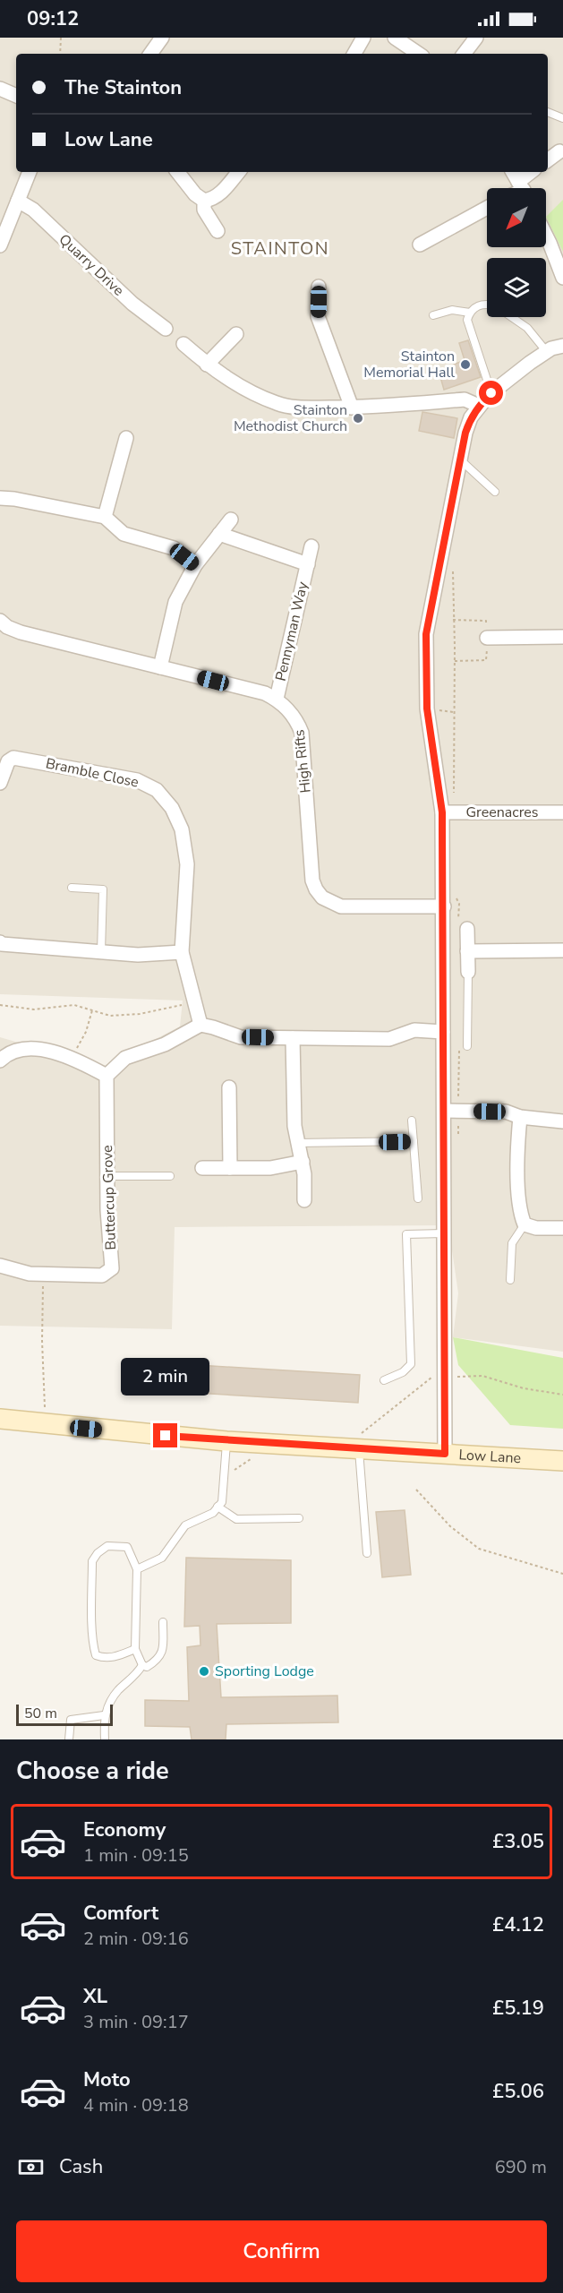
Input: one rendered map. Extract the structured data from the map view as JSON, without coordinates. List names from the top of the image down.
{
  "streets": {
    "main road": ["Low Lane"],
    "street": [
      "Quarry Drive",
      "Pennyman Way",
      "High Rifts",
      "Bramble Close",
      "Greenacres",
      "Buttercup Grove"
    ]
  },
  "crossings": [
    ["Pennyman Way", "High Rifts"]
  ],
  "districts": ["STAINTON"],
  "places": ["Stainton Memorial Hall", "Stainton Methodist Church", "Sporting Lodge"],
  "scale_bar": "50 m",
  "north": "bottom left",
  "page": {
    "status": "09:12",
    "banner": ["The Stainton", "Low Lane"],
    "bubble": "2 min",
    "scale": "50 m",
    "heading": "Choose a ride",
    "list": [
      {
        "name": "Economy",
        "note": "1 min · 09:15",
        "value": "£3.05"
      },
      {
        "name": "Comfort",
        "note": "2 min · 09:16",
        "value": "£4.12"
      },
      {
        "name": "XL",
        "note": "3 min · 09:17",
        "value": "£5.19"
      },
      {
        "name": "Moto",
        "note": "4 min · 09:18",
        "value": "£5.06"
      }
    ],
    "pay": ["Cash", "690 m"],
    "buttons": "Confirm"
  }
}
